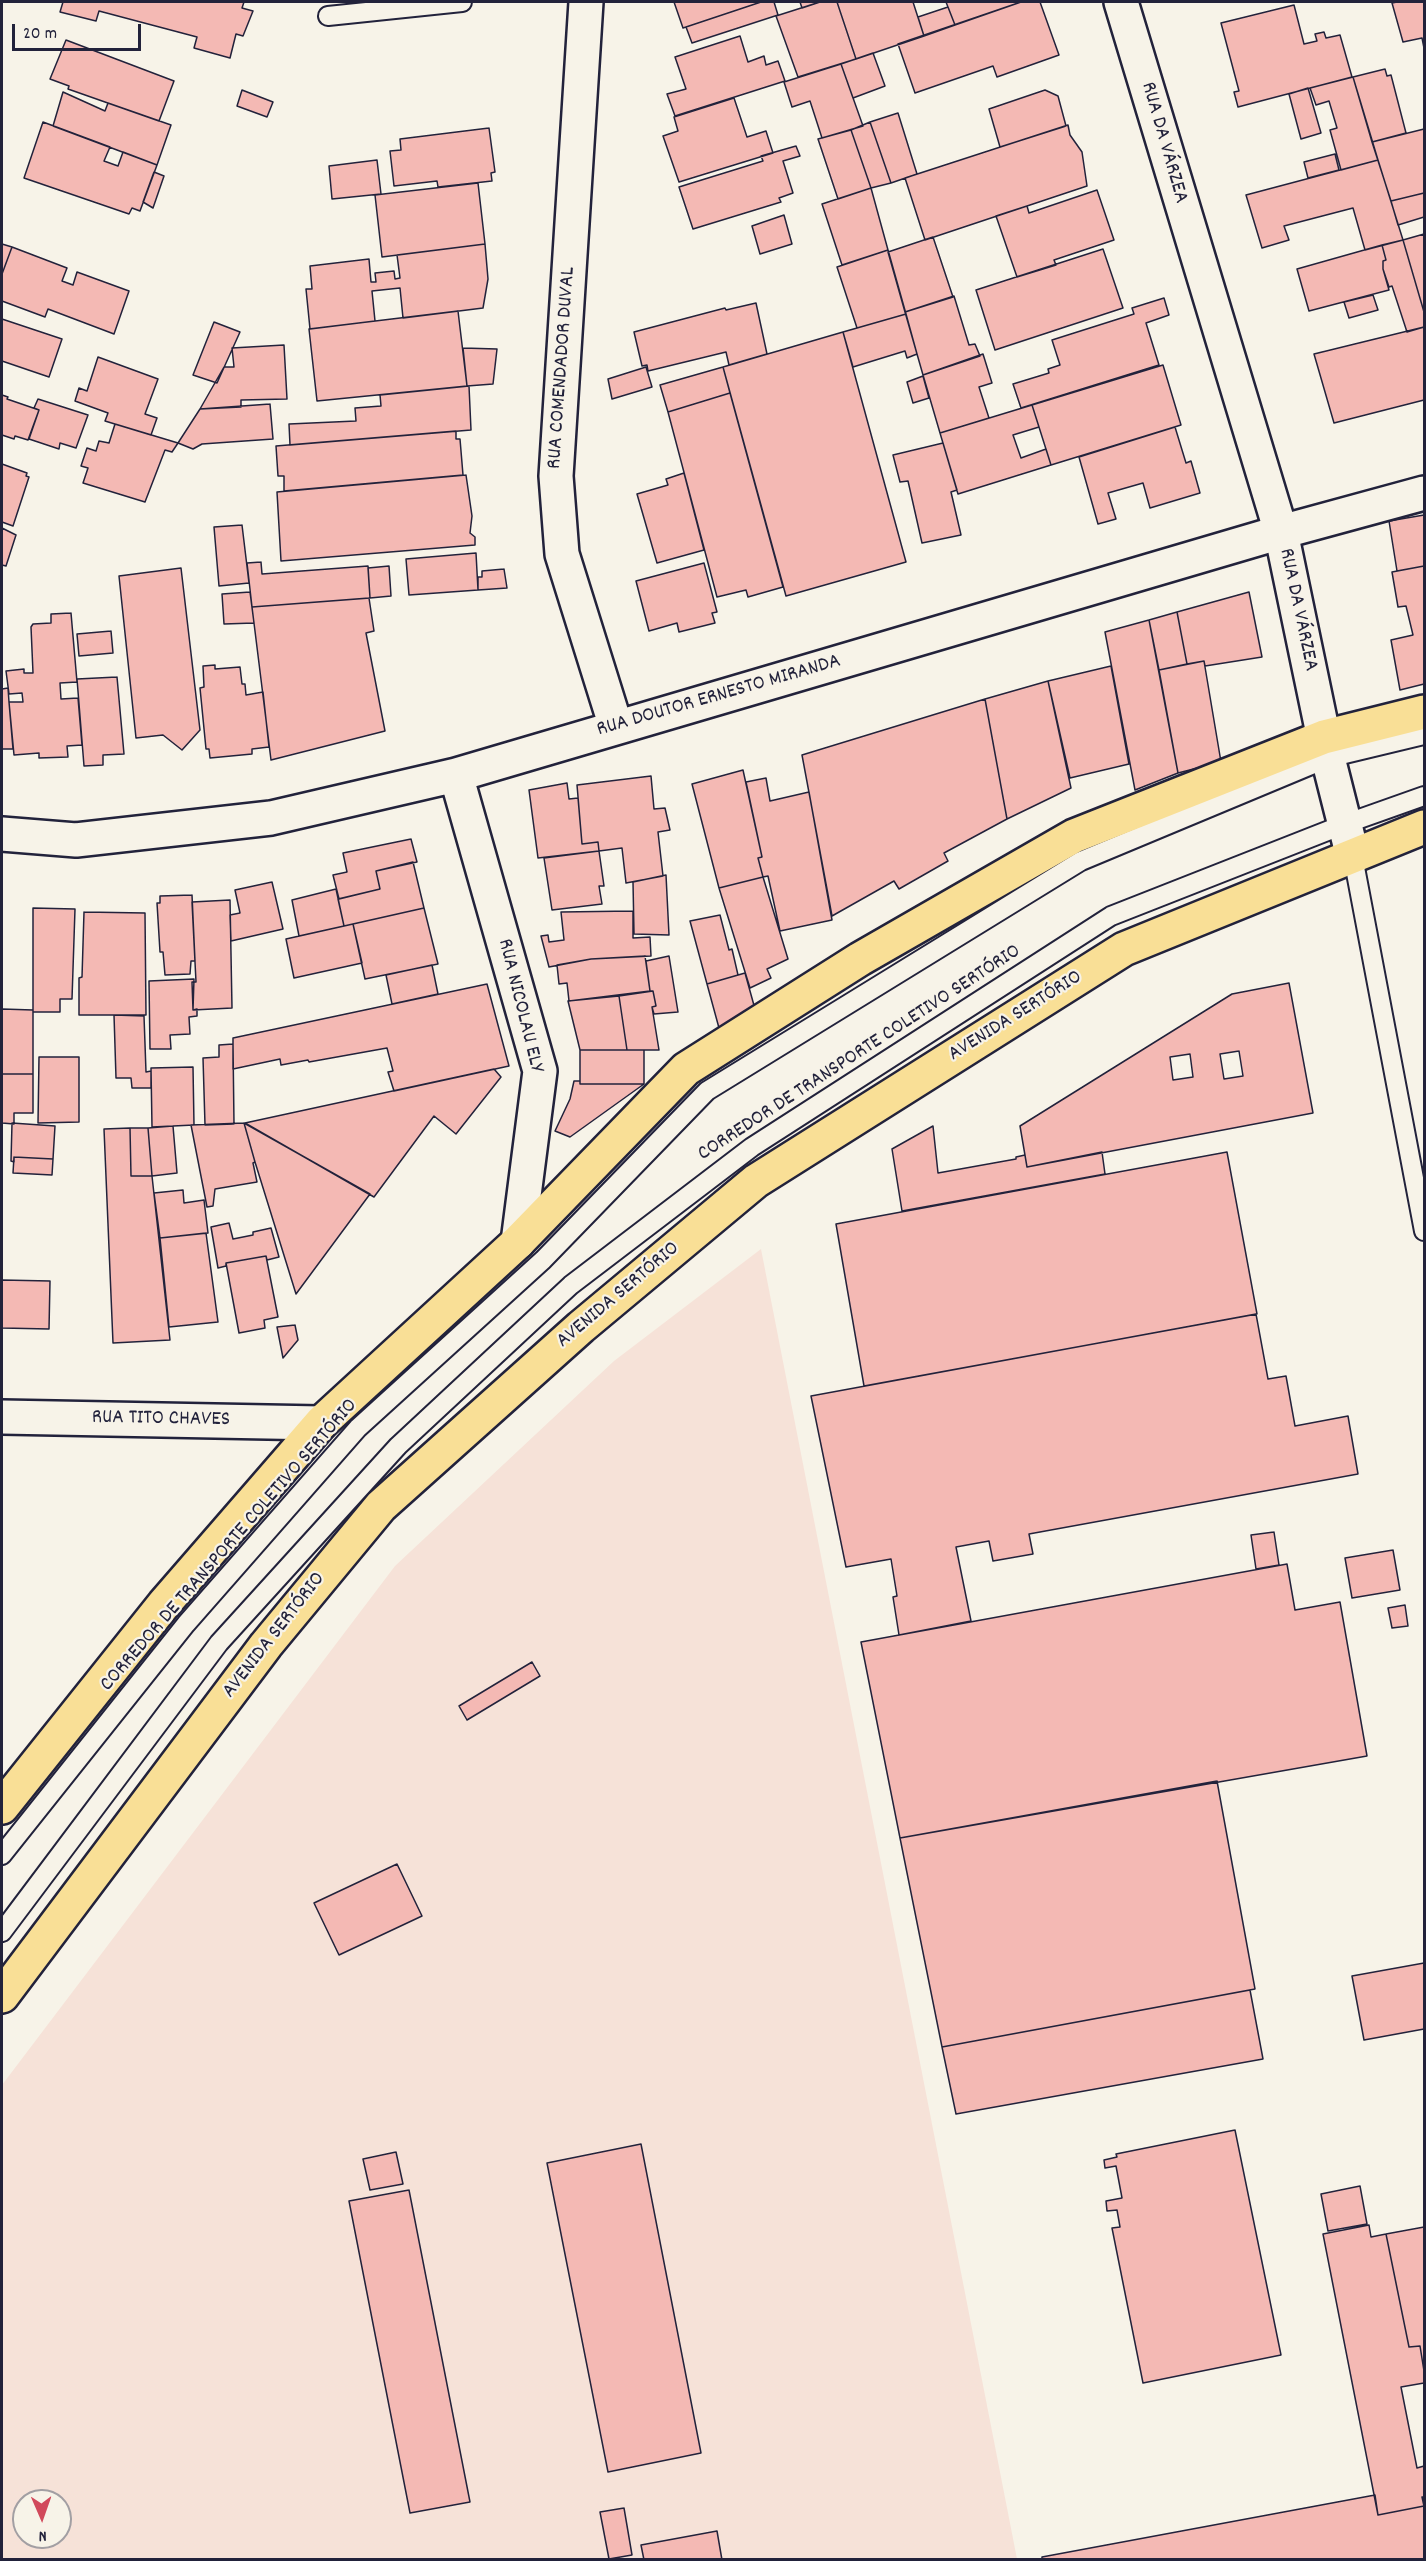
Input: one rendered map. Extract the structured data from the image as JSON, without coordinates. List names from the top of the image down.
{
  "streets": {
    "main road": ["AVENIDA SERTÓRIO"],
    "street": [
      "RUA DA VÁRZEA",
      "RUA COMENDADOR DUVAL",
      "RUA DOUTOR ERNESTO MIRANDA",
      "RUA NICOLAU ELY",
      "RUA TITO CHAVES"
    ],
    "lane": ["CORREDOR DE TRANSPORTE COLETIVO SERTÓRIO"]
  },
  "crossings": [
    ["RUA DA VÁRZEA", "RUA DOUTOR ERNESTO MIRANDA"],
    ["RUA DA VÁRZEA", "AVENIDA SERTÓRIO"],
    ["RUA DA VÁRZEA", "CORREDOR DE TRANSPORTE COLETIVO SERTÓRIO"],
    ["RUA COMENDADOR DUVAL", "RUA DOUTOR ERNESTO MIRANDA"],
    ["RUA DOUTOR ERNESTO MIRANDA", "RUA NICOLAU ELY"]
  ],
  "scale_bar": "20 m",
  "north": "bottom"
}
